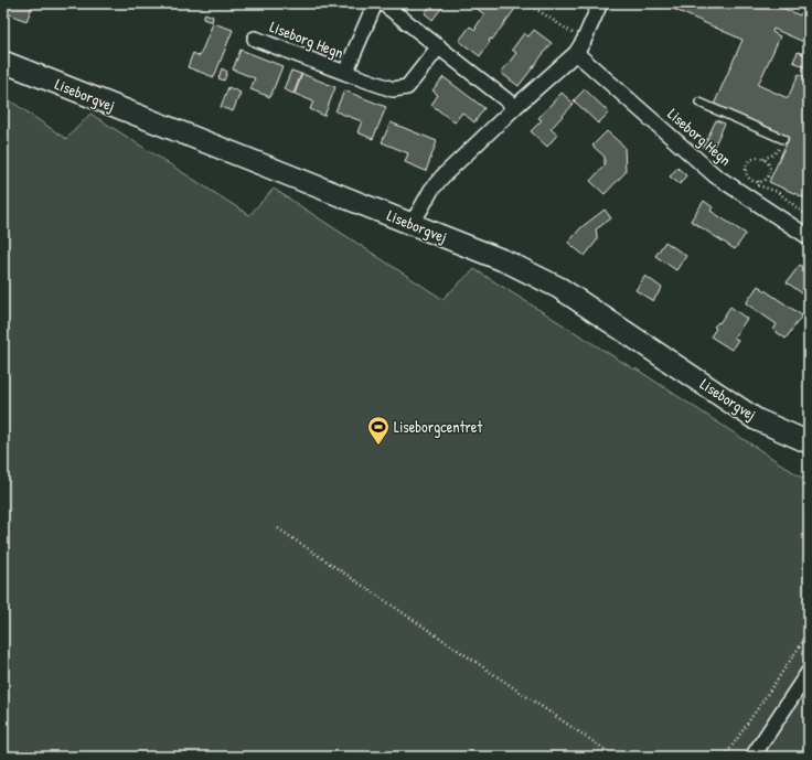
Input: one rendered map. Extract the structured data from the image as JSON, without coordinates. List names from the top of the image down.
{
  "streets": {
    "street": ["Liseborg Hegn", "Liseborgvej"]
  },
  "places": {
    "sports": ["Liseborgcentret"]
  }
}
